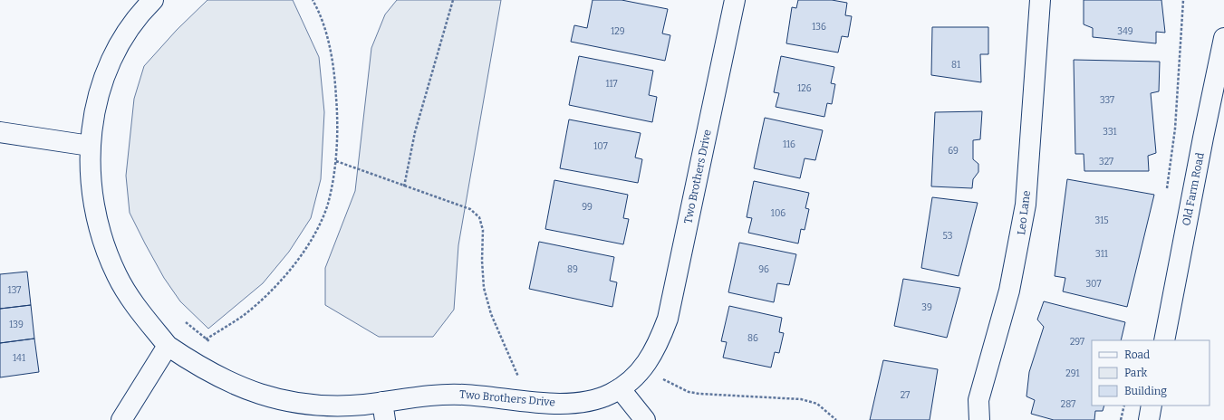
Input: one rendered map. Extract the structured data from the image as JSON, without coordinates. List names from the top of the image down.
{
  "streets": {
    "street": ["Two Brothers Drive", "Old Farm Road", "Leo Lane"]
  },
  "house_numbers": [
    "136",
    "129",
    "349",
    "81",
    "117",
    "126",
    "337",
    "331",
    "116",
    "107",
    "69",
    "327",
    "99",
    "106",
    "315",
    "53",
    "311",
    "89",
    "96",
    "307",
    "137",
    "39",
    "139",
    "86",
    "297",
    "141",
    "291",
    "27",
    "287"
  ],
  "legend": ["Road", "Park", "Building"]
}
